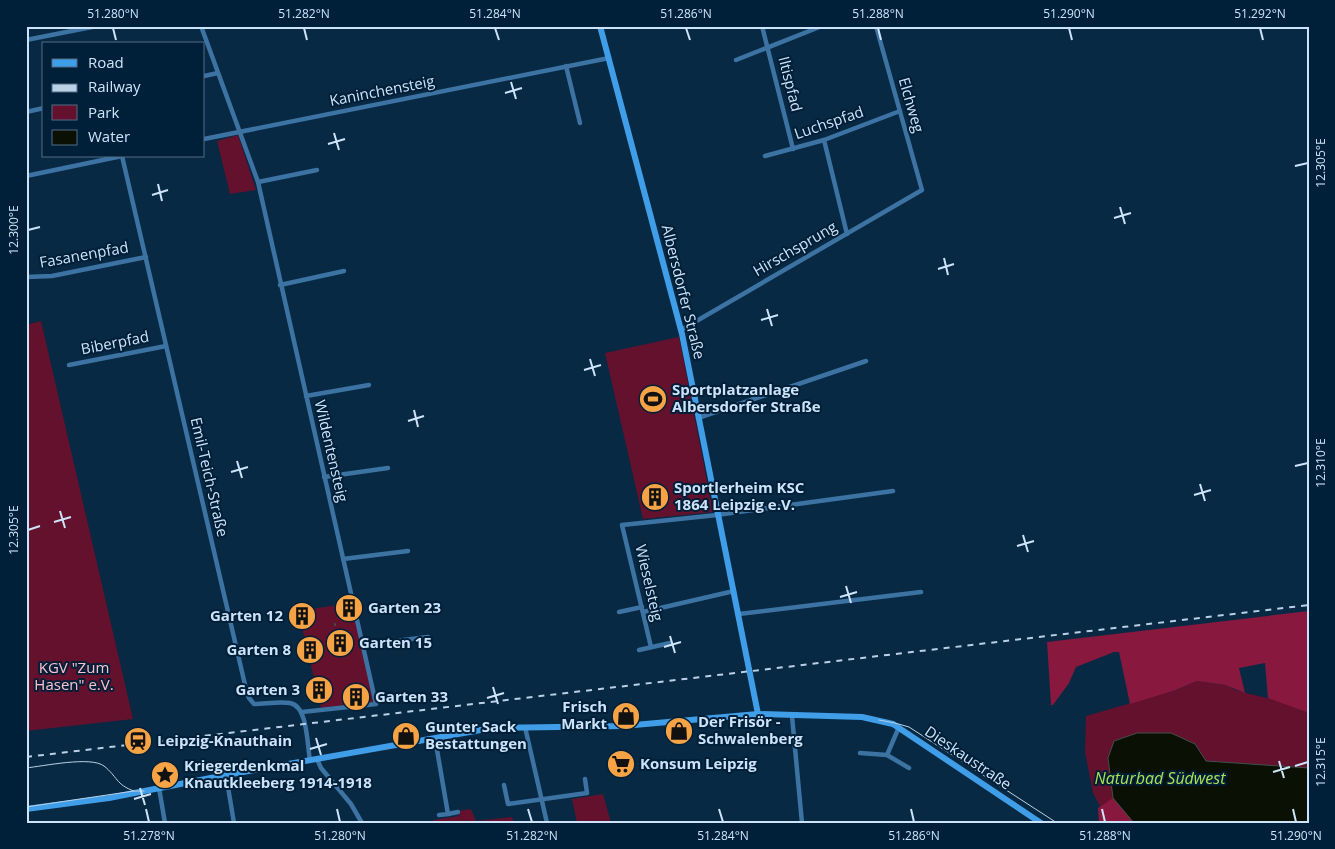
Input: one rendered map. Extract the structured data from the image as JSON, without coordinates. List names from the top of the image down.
{
  "streets": {
    "main road": ["Albersdorfer Straße", "Dieskaustraße"],
    "street": [
      "Iltispfad",
      "Kaninchensteig",
      "Elchweg",
      "Luchspfad",
      "Hirschsprung",
      "Fasanenpfad",
      "Biberpfad",
      "Wildentensteig",
      "Emil-Teich-Straße",
      "Wieselsteig"
    ]
  },
  "crossings": [
    ["Iltispfad", "Luchspfad"],
    ["Kaninchensteig", "Albersdorfer Straße"],
    ["Kaninchensteig", "Wildentensteig"],
    ["Elchweg", "Luchspfad"],
    ["Elchweg", "Hirschsprung"],
    ["Hirschsprung", "Albersdorfer Straße"],
    ["Fasanenpfad", "Emil-Teich-Straße"],
    ["Albersdorfer Straße", "Wieselsteig"],
    ["Albersdorfer Straße", "Dieskaustraße"],
    ["Biberpfad", "Emil-Teich-Straße"],
    ["Wildentensteig", "Emil-Teich-Straße"]
  ],
  "water": ["Naturbad Südwest"],
  "parks": ["KGV \"Zum Hasen\" e.V."],
  "places": {
    "sports": ["Sportplatzanlage Albersdorfer Straße"],
    "building": [
      "Sportlerheim KSC 1864 Leipzig e.V.",
      "Garten 23",
      "Garten 12",
      "Garten 15",
      "Garten 8",
      "Garten 3",
      "Garten 33"
    ],
    "shop": ["Frisch Markt", "Der Frisör - Schwalenberg", "Gunter Sack Bestattungen"],
    "station": ["Leipzig-Knauthain"],
    "supermarket": ["Konsum Leipzig"],
    "place": ["Kriegerdenkmal Knautkleeberg 1914-1918"]
  },
  "legend": [
    "Road",
    "Railway",
    "Park",
    "Water"
  ],
  "coordinates": [
    "51.280°N",
    "51.282°N",
    "51.284°N",
    "51.286°N",
    "51.288°N",
    "51.290°N",
    "51.292°N",
    "12.305°E",
    "12.300°E",
    "12.310°E",
    "12.315°E",
    "51.278°N"
  ]
}
